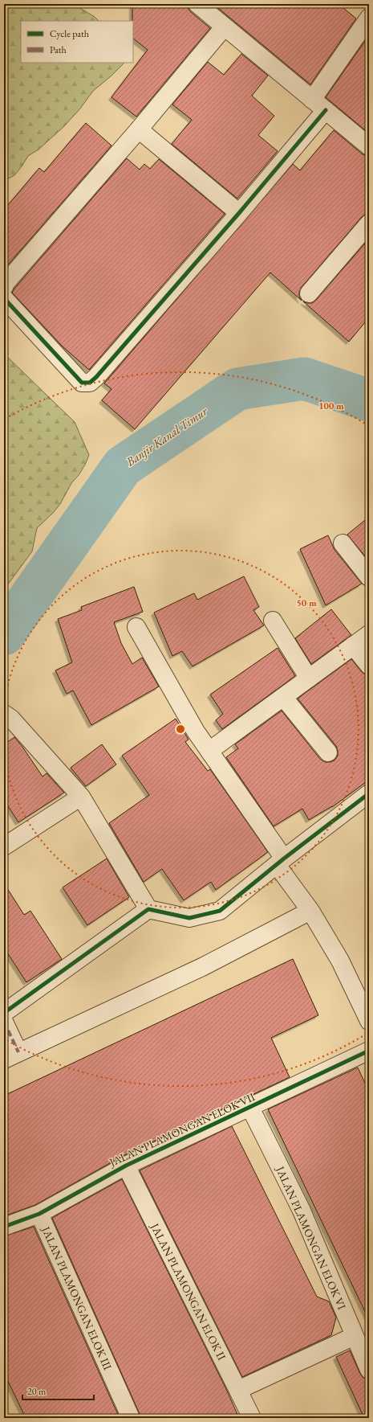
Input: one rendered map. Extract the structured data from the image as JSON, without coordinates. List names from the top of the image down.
{
  "streets": {
    "street": [
      "JALAN PLAMONGAN ELOK VII",
      "JALAN PLAMONGAN ELOK VI",
      "JALAN PLAMONGAN ELOK II",
      "JALAN PLAMONGAN ELOK III"
    ]
  },
  "crossings": [
    ["JALAN PLAMONGAN ELOK VII", "JALAN PLAMONGAN ELOK VI"],
    ["JALAN PLAMONGAN ELOK VII", "JALAN PLAMONGAN ELOK II"],
    ["JALAN PLAMONGAN ELOK VII", "JALAN PLAMONGAN ELOK III"]
  ],
  "water": ["Banjir Kanal Timur"],
  "legend": ["Cycle path", "Path"],
  "scale_bar": "20 m",
  "rings": ["100 m", "50 m"]
}
